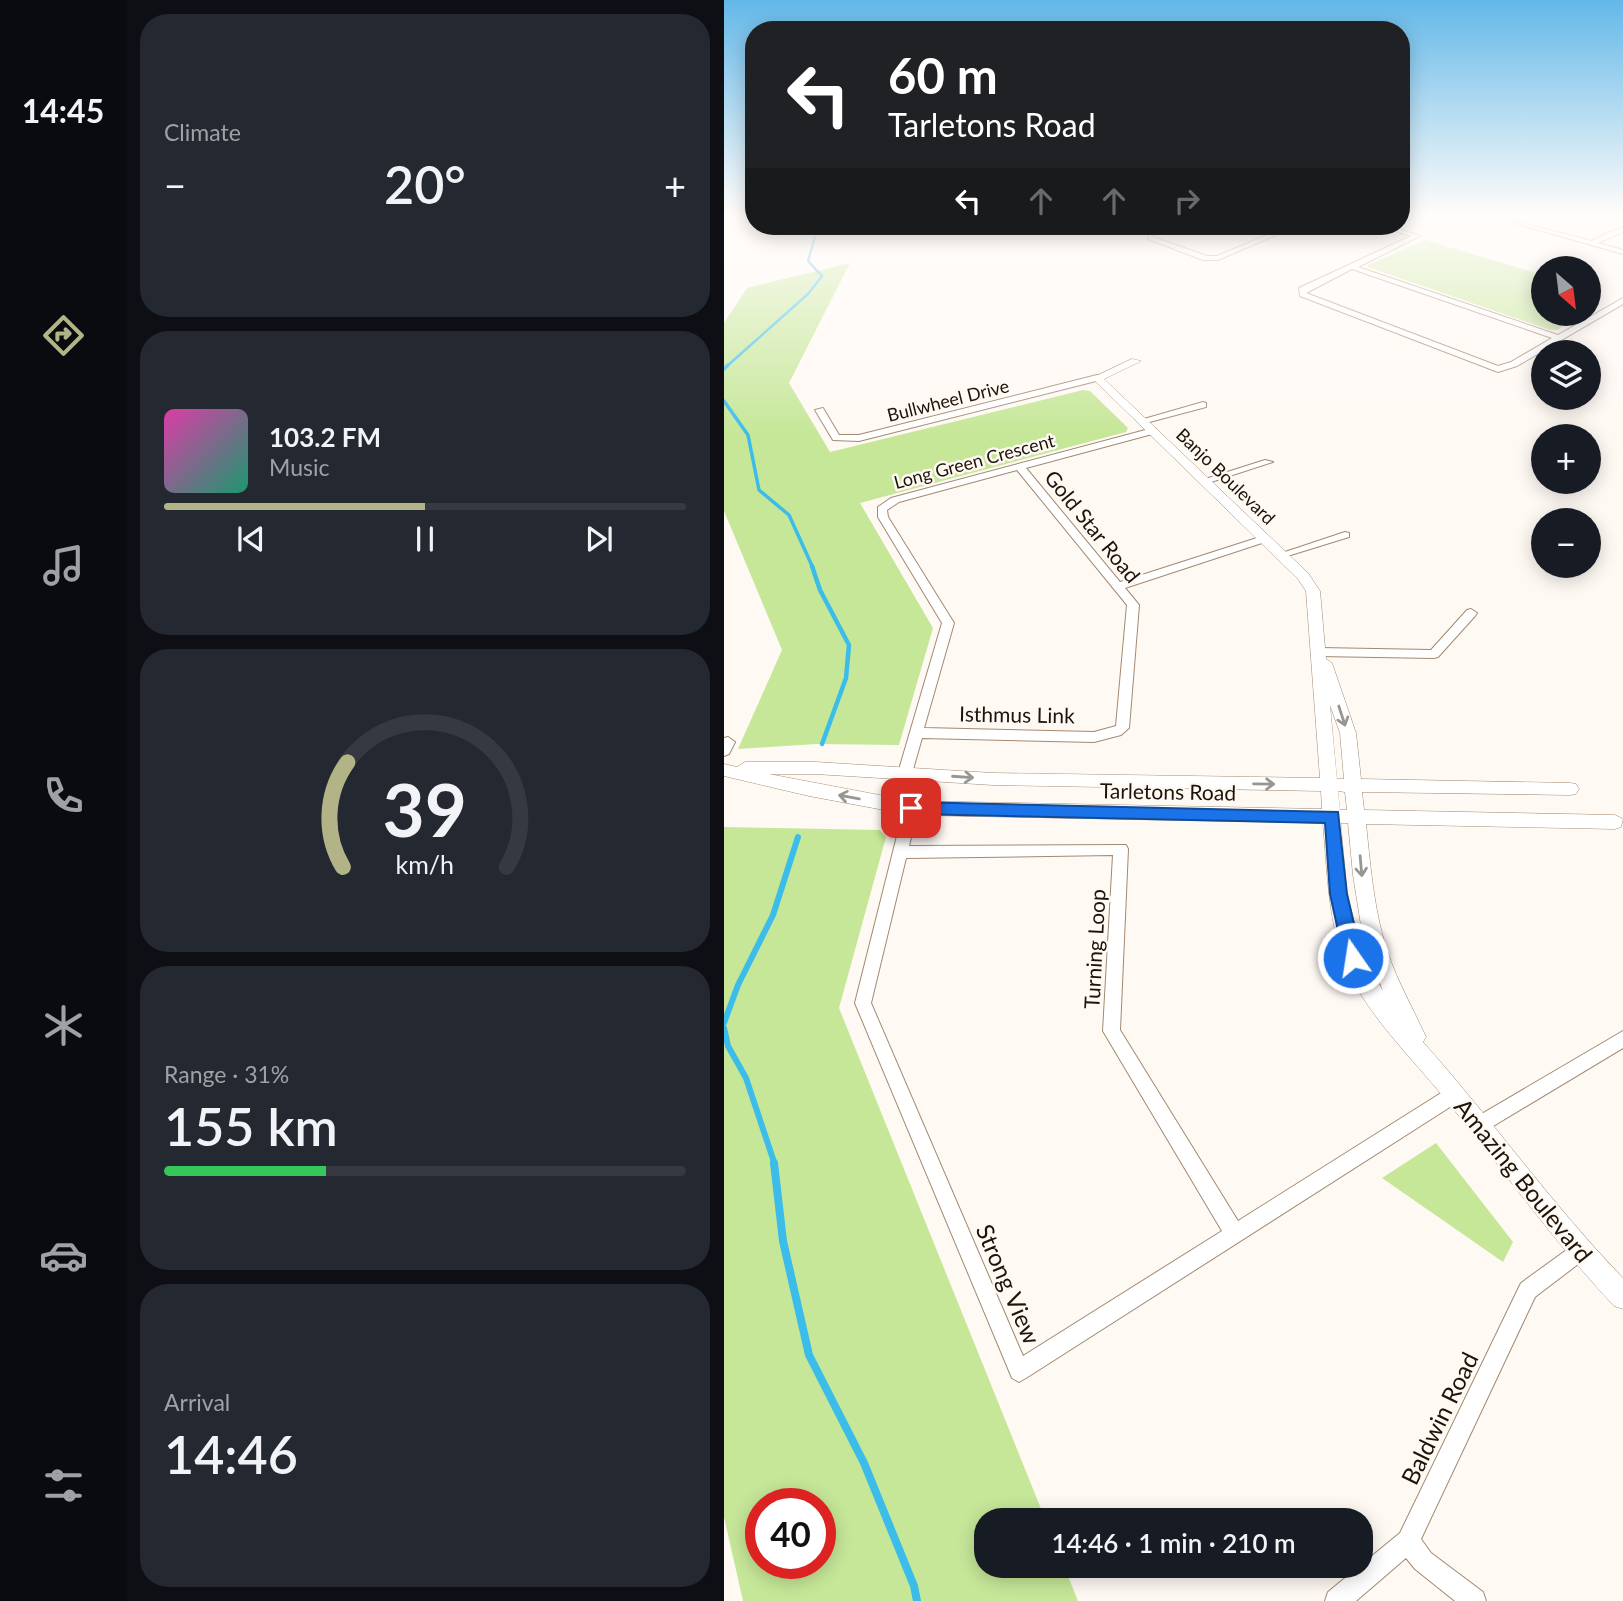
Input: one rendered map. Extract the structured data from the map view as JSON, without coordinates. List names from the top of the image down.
{
  "streets": {
    "street": [
      "Bullwheel Drive",
      "Long Green Crescent",
      "Banjo Boulevard",
      "Gold Star Road",
      "Isthmus Link",
      "Tarletons Road",
      "Turning Loop",
      "Amazing Boulevard",
      "Strong View",
      "Baldwin Road"
    ]
  },
  "crossings": [
    ["Bullwheel Drive", "Banjo Boulevard"],
    ["Long Green Crescent", "Banjo Boulevard"],
    ["Long Green Crescent", "Gold Star Road"],
    ["Long Green Crescent", "Isthmus Link"],
    ["Long Green Crescent", "Tarletons Road"],
    ["Banjo Boulevard", "Tarletons Road"],
    ["Banjo Boulevard", "Amazing Boulevard"],
    ["Gold Star Road", "Isthmus Link"],
    ["Tarletons Road", "Amazing Boulevard"],
    ["Tarletons Road", "Strong View"],
    ["Turning Loop", "Strong View"],
    ["Amazing Boulevard", "Strong View"],
    ["Amazing Boulevard", "Baldwin Road"]
  ],
  "north": "bottom right",
  "page": {
    "tabs": "14:45",
    "tile": [
      "Climate",
      ["Range · 31%", "155 km"],
      ["Arrival", "14:46"]
    ],
    "turn": ["60 m", "Tarletons Road"],
    "heat": ["−", "20°", "+"],
    "map_buttons": ["+", "−"],
    "song": ["103.2 FM", "Music"],
    "limit": "40",
    "trip": "14:46 · 1 min · 210 m",
    "gauge": ["39", "km/h"]
  }
}
